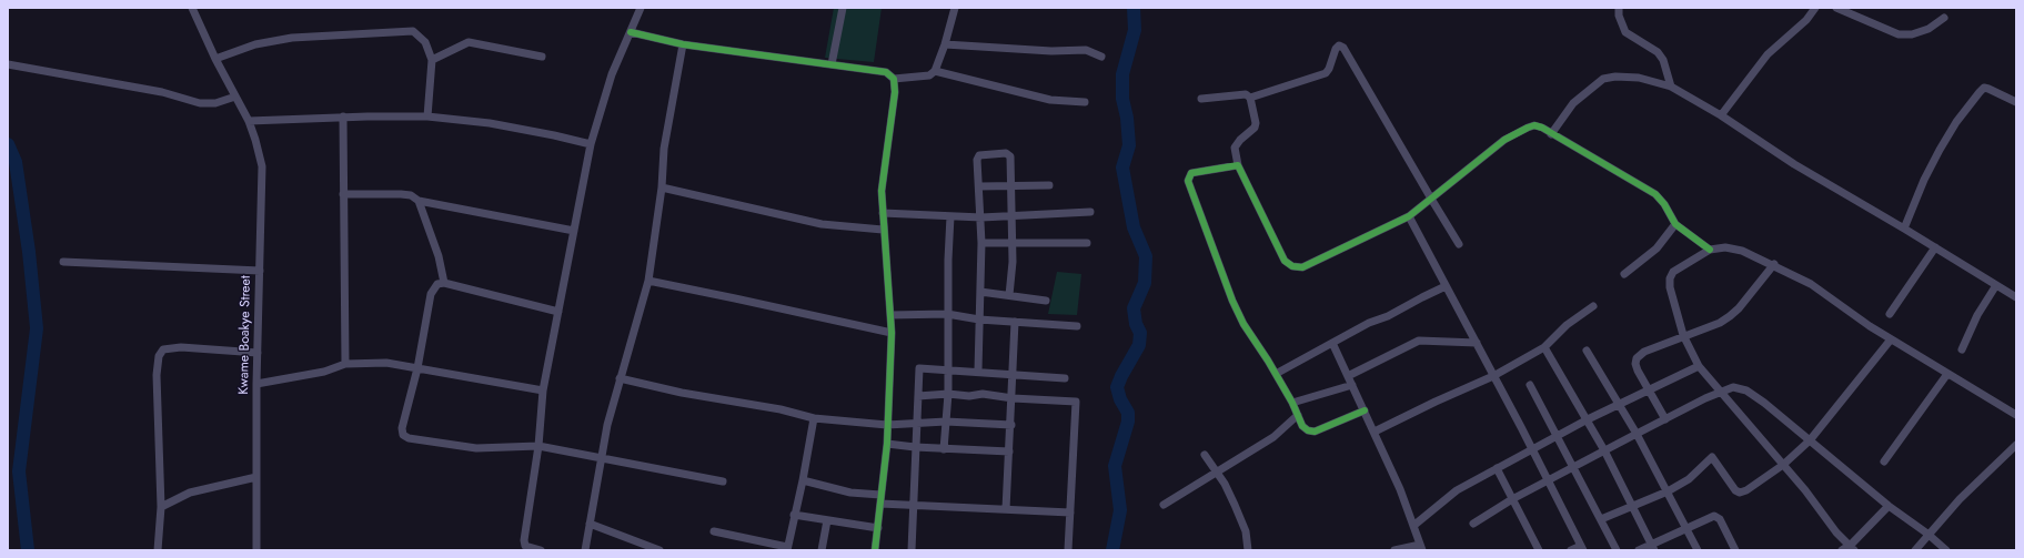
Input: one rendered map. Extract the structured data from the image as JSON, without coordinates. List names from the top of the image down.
{
  "streets": {
    "street": ["Kwame Boakye Street"]
  }
}
